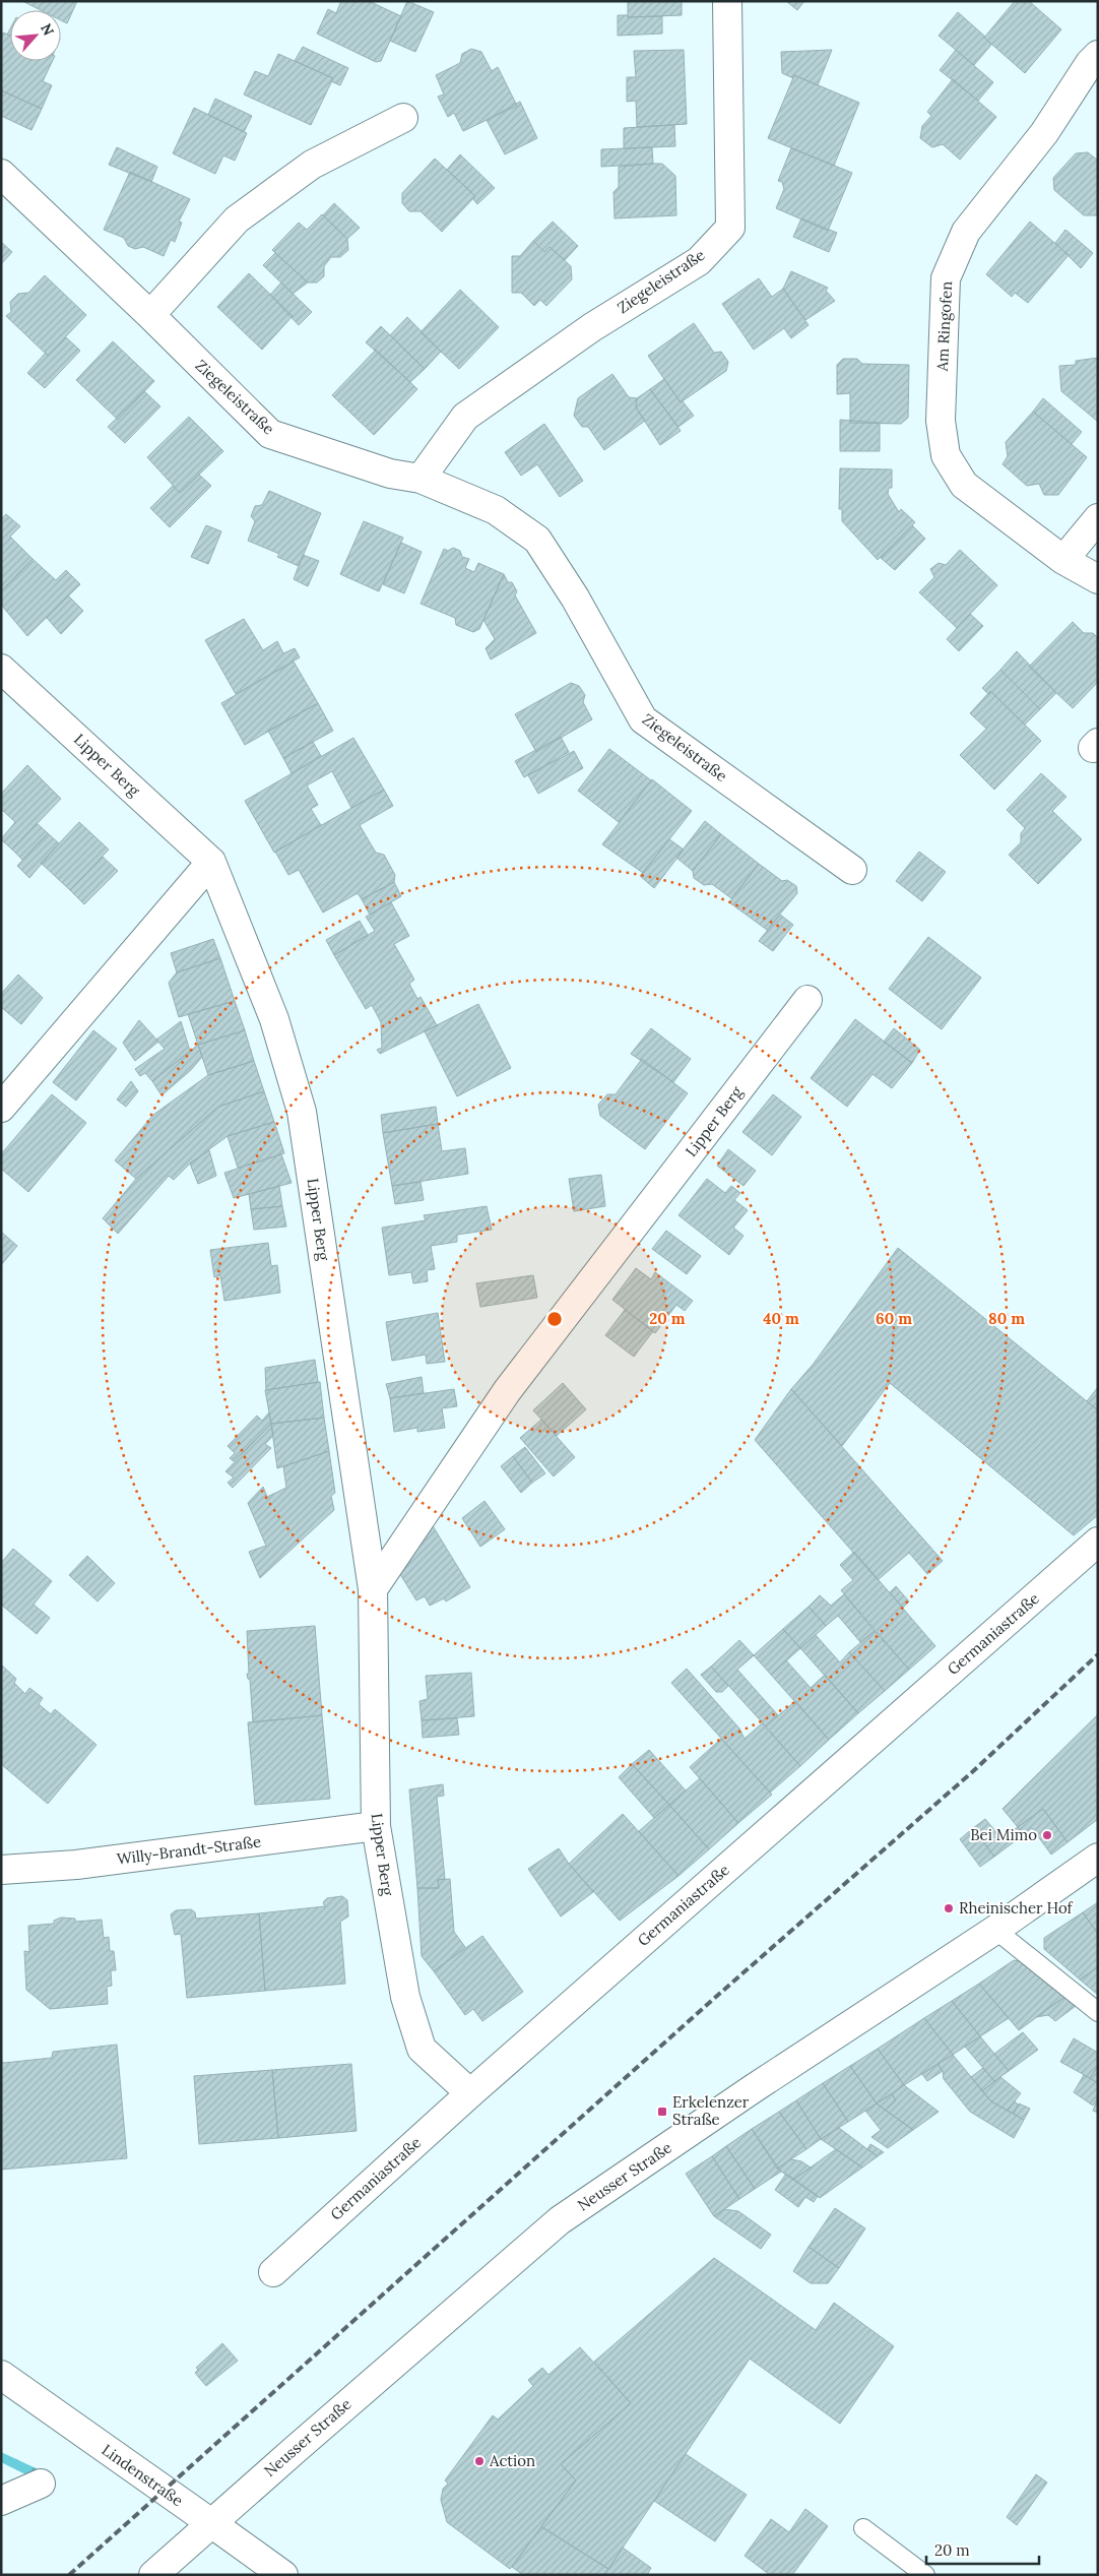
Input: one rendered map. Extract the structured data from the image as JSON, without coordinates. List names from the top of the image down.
{
  "streets": {
    "street": [
      "Ziegeleistraße",
      "Am Ringofen",
      "Lipper Berg",
      "Germaniastraße",
      "Willy-Brandt-Straße",
      "Neusser Straße",
      "Lindenstraße"
    ]
  },
  "crossings": [
    ["Lipper Berg", "Germaniastraße"],
    ["Lipper Berg", "Willy-Brandt-Straße"],
    ["Neusser Straße", "Lindenstraße"]
  ],
  "places": {
    "other": ["Bei Mimo", "Rheinischer Hof", "Action"],
    "transit": ["Erkelenzer Straße"]
  },
  "scale_bar": "20 m",
  "north": "top right",
  "rings": [
    "20 m",
    "40 m",
    "60 m",
    "80 m"
  ]
}
